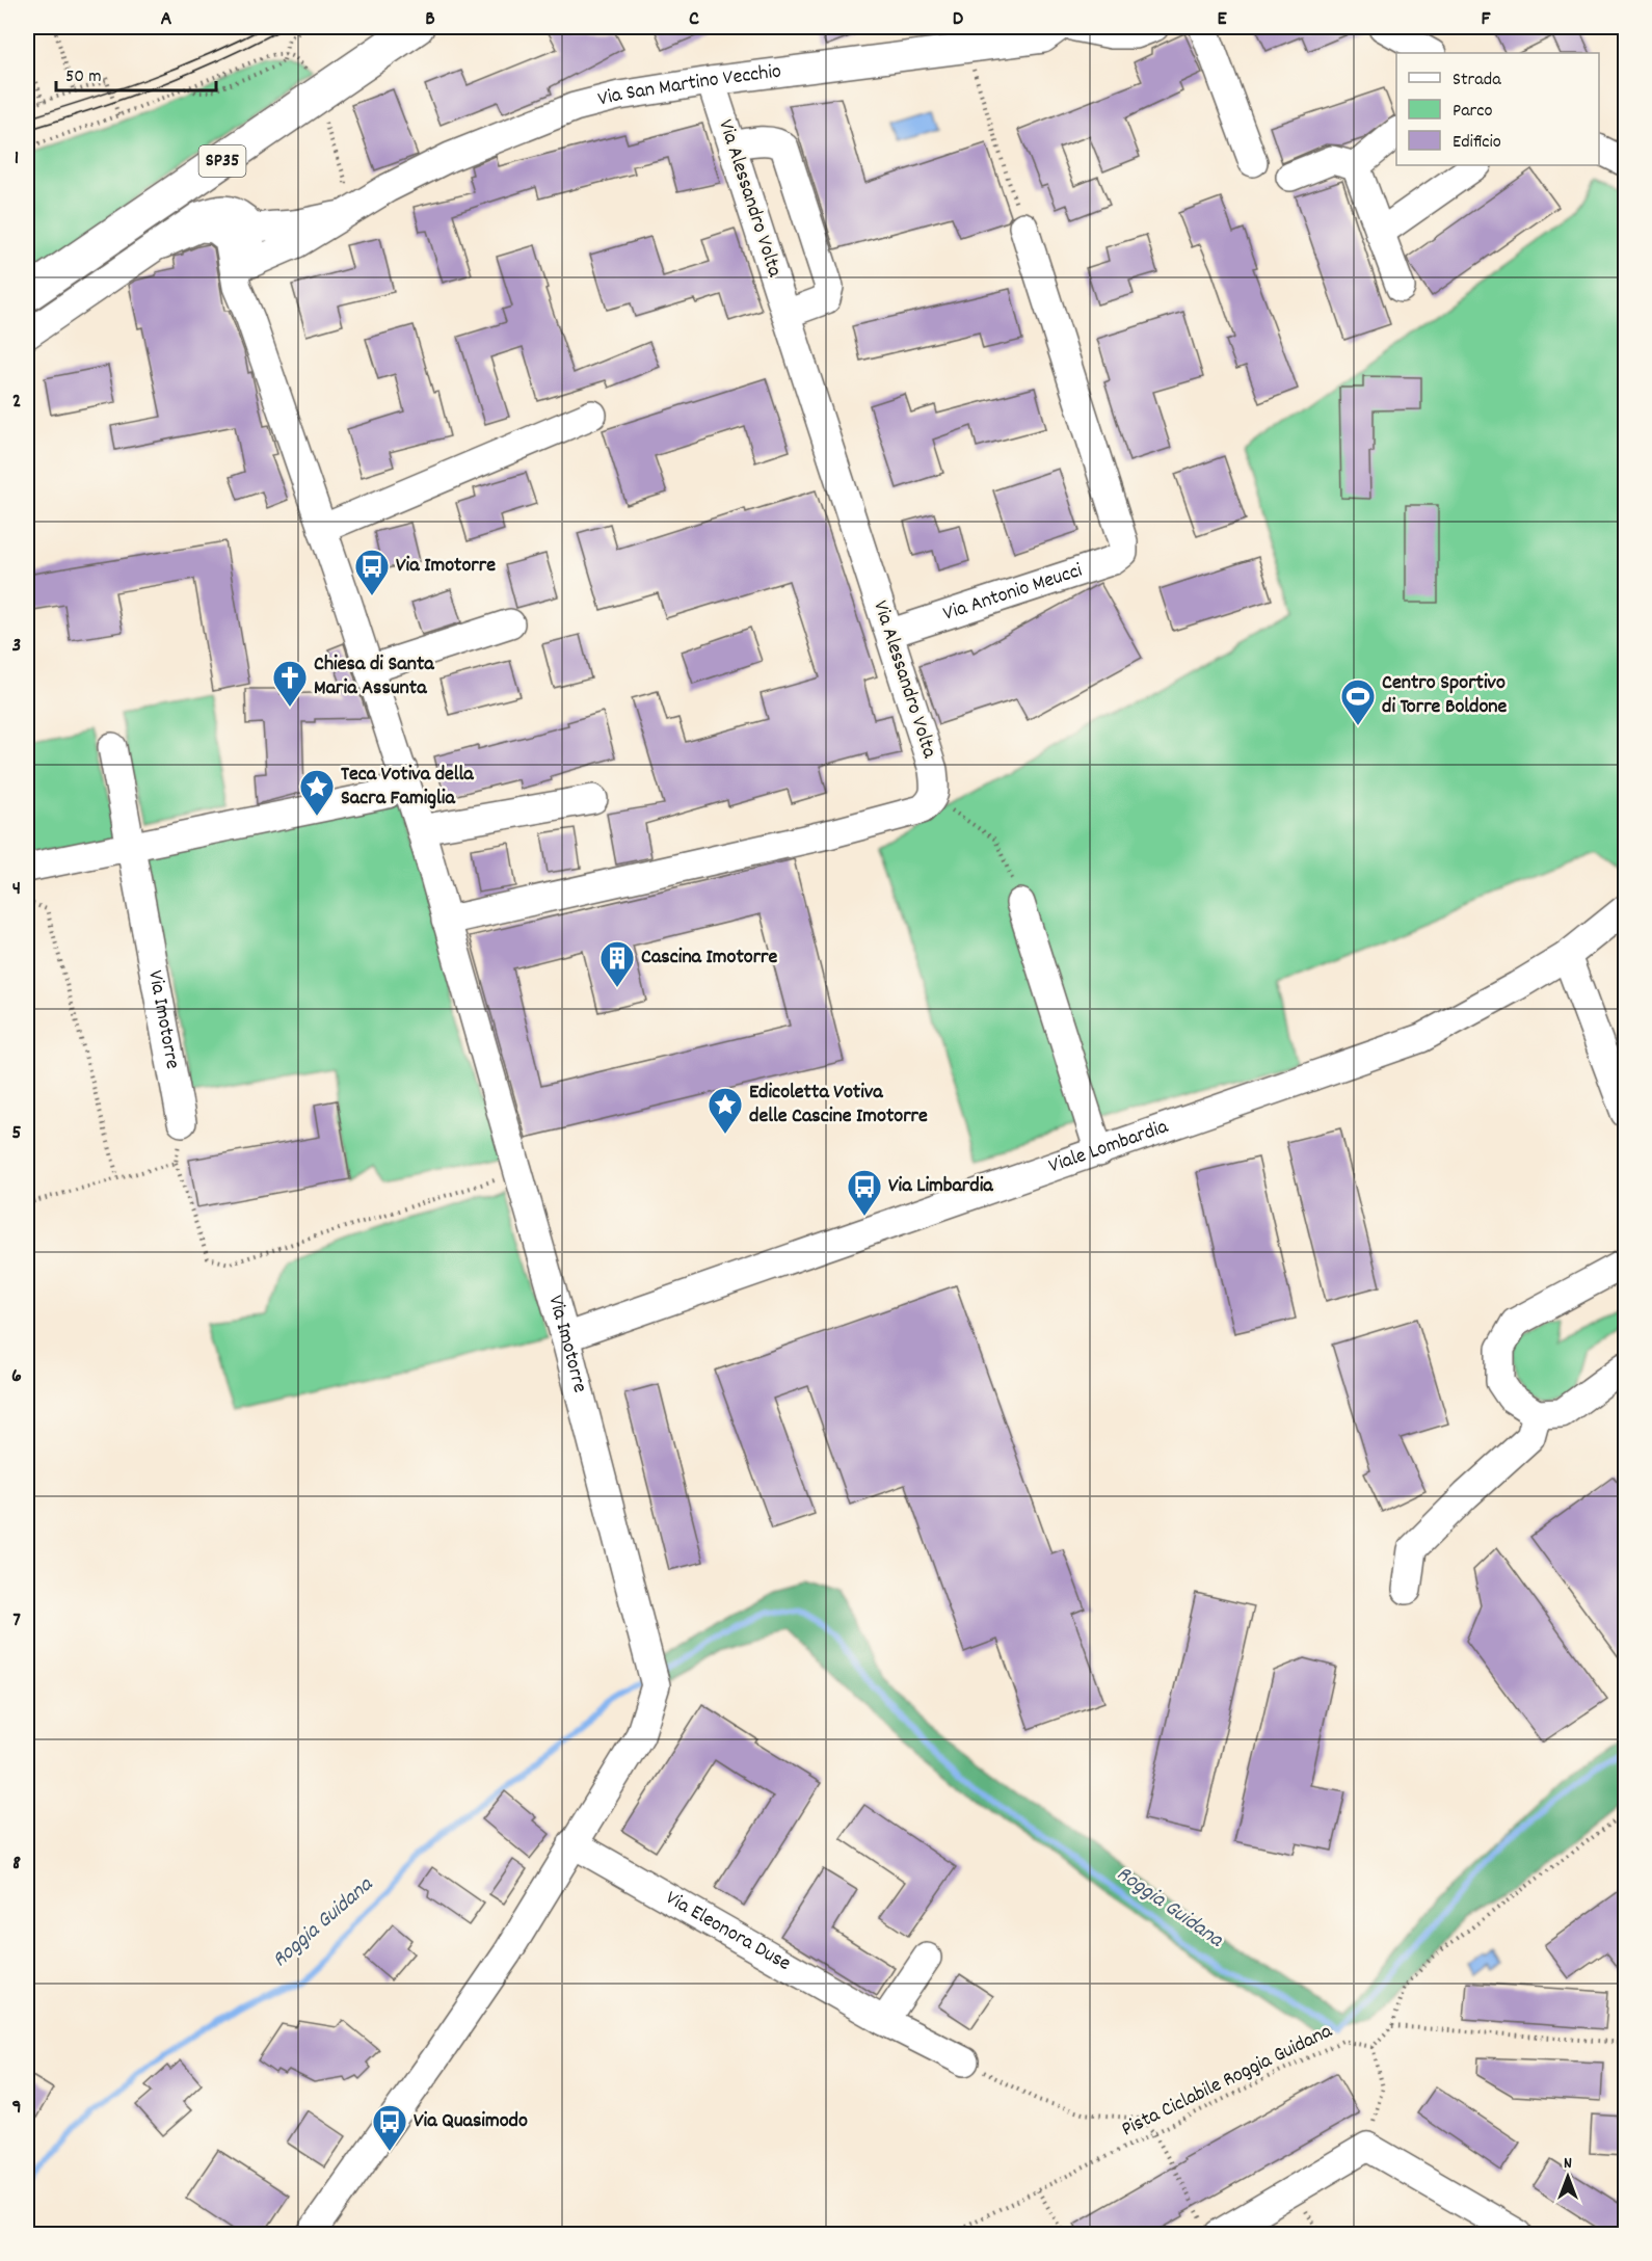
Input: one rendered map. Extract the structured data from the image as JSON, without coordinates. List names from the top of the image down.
{
  "streets": {
    "highway": ["SP35"],
    "street": [
      "Via San Martino Vecchio",
      "Via Alessandro Volta",
      "Via Antonio Meucci",
      "Via Imotorre",
      "Viale Lombardia",
      "Via Eleonora Duse"
    ],
    "path": ["Pista Ciclabile Roggia Guidana"]
  },
  "crossings": [
    ["Via San Martino Vecchio", "Via Alessandro Volta"],
    ["Via San Martino Vecchio", "Via Imotorre"],
    ["Via Alessandro Volta", "Via Antonio Meucci"],
    ["Via Imotorre", "Viale Lombardia"],
    ["Via Imotorre", "Via Eleonora Duse"]
  ],
  "water": ["Roggia Guidana"],
  "places": {
    "bus stop": ["Via Imotorre", "Via Limbardia", "Via Quasimodo"],
    "church": ["Chiesa di Santa Maria Assunta"],
    "sports": ["Centro Sportivo di Torre Boldone"],
    "place": ["Teca Votiva della Sacra Famiglia", "Edicoletta Votiva delle Cascine Imotorre"],
    "building": ["Cascina Imotorre"]
  },
  "legend": ["Strada", "Parco", "Edificio"],
  "scale_bar": "50 m",
  "north": "top",
  "grid": {
    "columns": [
      "A",
      "B",
      "C",
      "D",
      "E",
      "F"
    ],
    "rows": [
      "1",
      "2",
      "3",
      "4",
      "5",
      "6",
      "7",
      "8",
      "9"
    ]
  }
}
